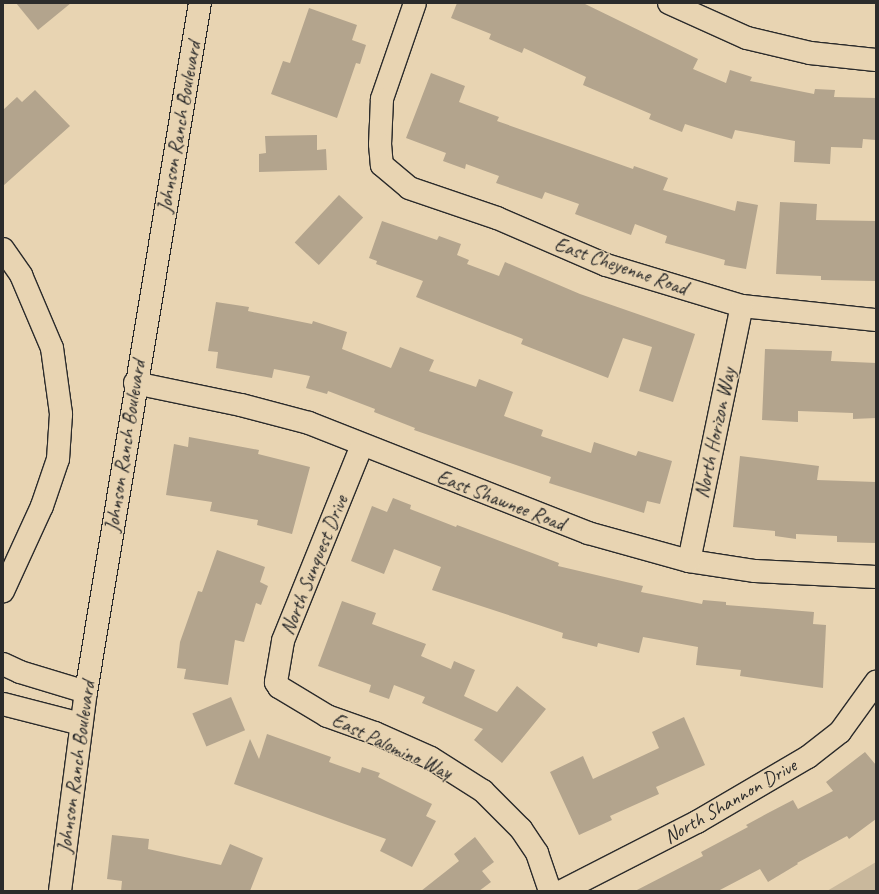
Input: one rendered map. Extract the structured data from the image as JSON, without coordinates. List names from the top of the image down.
{
  "streets": {
    "street": [
      "Johnson Ranch Boulevard",
      "East Cheyenne Road",
      "North Horizon Way",
      "East Shawnee Road",
      "North Sunquest Drive",
      "East Palomino Way",
      "North Shannon Drive"
    ]
  },
  "crossings": [
    ["Johnson Ranch Boulevard", "East Shawnee Road"],
    ["East Cheyenne Road", "North Horizon Way"],
    ["North Horizon Way", "East Shawnee Road"],
    ["East Shawnee Road", "North Sunquest Drive"],
    ["North Sunquest Drive", "East Palomino Way"]
  ]
}
